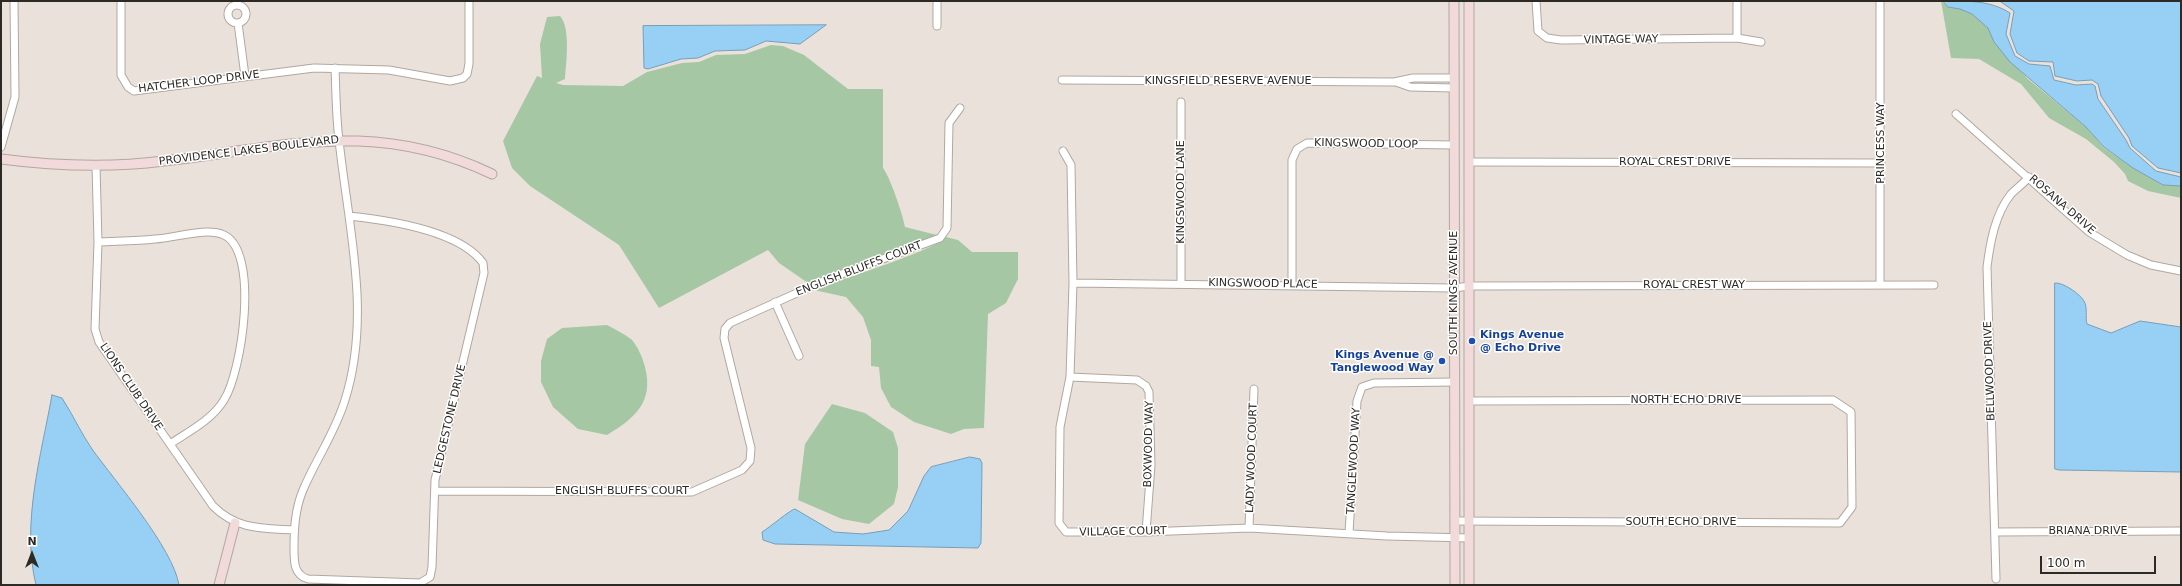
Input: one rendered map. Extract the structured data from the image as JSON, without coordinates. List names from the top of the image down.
{
  "streets": {
    "main road": ["PROVIDENCE LAKES BOULEVARD", "SOUTH KINGS AVENUE"],
    "street": [
      "VINTAGE WAY",
      "KINGSFIELD RESERVE AVENUE",
      "HATCHER LOOP DRIVE",
      "PRINCESS WAY",
      "KINGSWOOD LOOP",
      "ROYAL CREST DRIVE",
      "KINGSWOOD LANE",
      "ROSANA DRIVE",
      "ENGLISH BLUFFS COURT",
      "KINGSWOOD PLACE",
      "ROYAL CREST WAY",
      "BELLWOOD DRIVE",
      "LIONS CLUB DRIVE",
      "NORTH ECHO DRIVE",
      "LEDGESTONE DRIVE",
      "BOXWOOD WAY",
      "LADY WOOD COURT",
      "TANGLEWOOD WAY",
      "SOUTH ECHO DRIVE",
      "BRIANA DRIVE",
      "VILLAGE COURT"
    ]
  },
  "crossings": [
    ["KINGSFIELD RESERVE AVENUE", "SOUTH KINGS AVENUE"],
    ["PRINCESS WAY", "ROYAL CREST DRIVE"],
    ["PRINCESS WAY", "ROYAL CREST WAY"],
    ["KINGSWOOD LOOP", "KINGSWOOD PLACE"],
    ["KINGSWOOD LOOP", "SOUTH KINGS AVENUE"],
    ["PROVIDENCE LAKES BOULEVARD", "LIONS CLUB DRIVE"],
    ["PROVIDENCE LAKES BOULEVARD", "LEDGESTONE DRIVE"],
    ["ROYAL CREST DRIVE", "SOUTH KINGS AVENUE"],
    ["KINGSWOOD LANE", "KINGSWOOD PLACE"],
    ["ROSANA DRIVE", "BELLWOOD DRIVE"],
    ["ENGLISH BLUFFS COURT", "LEDGESTONE DRIVE"],
    ["KINGSWOOD PLACE", "ROYAL CREST WAY"],
    ["KINGSWOOD PLACE", "SOUTH KINGS AVENUE"],
    ["KINGSWOOD PLACE", "VILLAGE COURT"],
    ["ROYAL CREST WAY", "SOUTH KINGS AVENUE"],
    ["SOUTH KINGS AVENUE", "NORTH ECHO DRIVE"],
    ["SOUTH KINGS AVENUE", "TANGLEWOOD WAY"],
    ["SOUTH KINGS AVENUE", "SOUTH ECHO DRIVE"],
    ["SOUTH KINGS AVENUE", "VILLAGE COURT"],
    ["BELLWOOD DRIVE", "BRIANA DRIVE"],
    ["LIONS CLUB DRIVE", "LEDGESTONE DRIVE"],
    ["NORTH ECHO DRIVE", "SOUTH ECHO DRIVE"],
    ["BOXWOOD WAY", "VILLAGE COURT"],
    ["LADY WOOD COURT", "VILLAGE COURT"],
    ["TANGLEWOOD WAY", "VILLAGE COURT"]
  ],
  "places": ["Kings Avenue @ Echo Drive", "Kings Avenue @ Tanglewood Way"],
  "scale_bar": "100 m",
  "north": "top"
}
